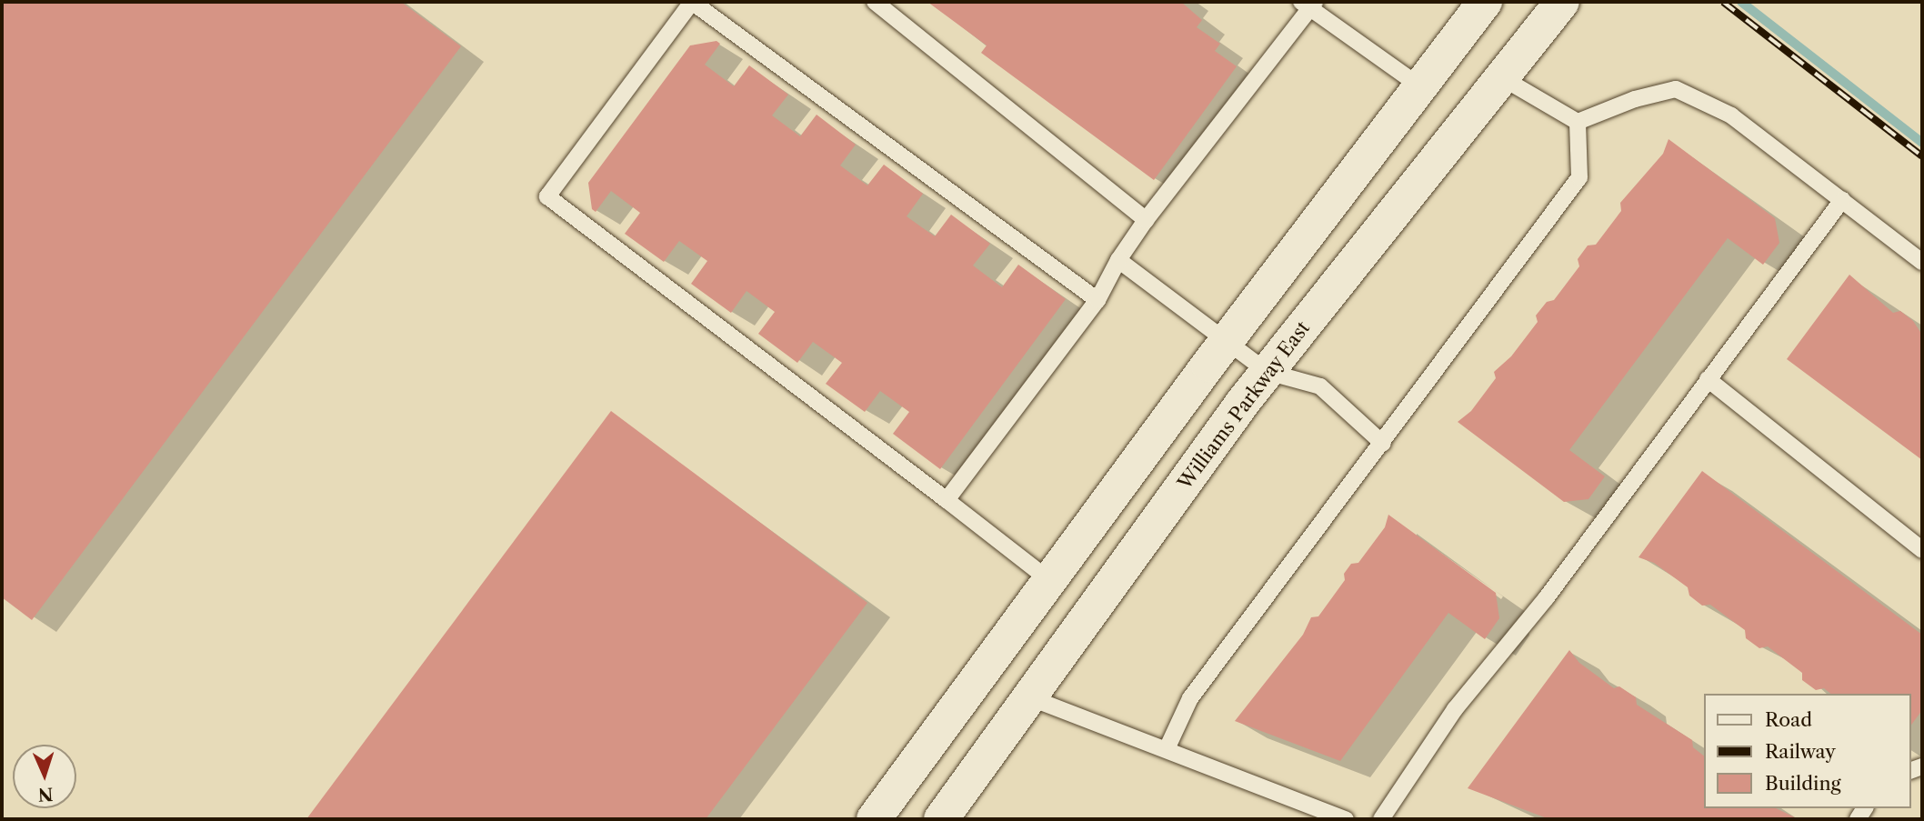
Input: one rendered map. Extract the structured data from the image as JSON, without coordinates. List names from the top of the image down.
{
  "streets": {
    "main road": ["Williams Parkway East"]
  },
  "legend": ["Road", "Railway", "Building"],
  "north": "bottom"
}
